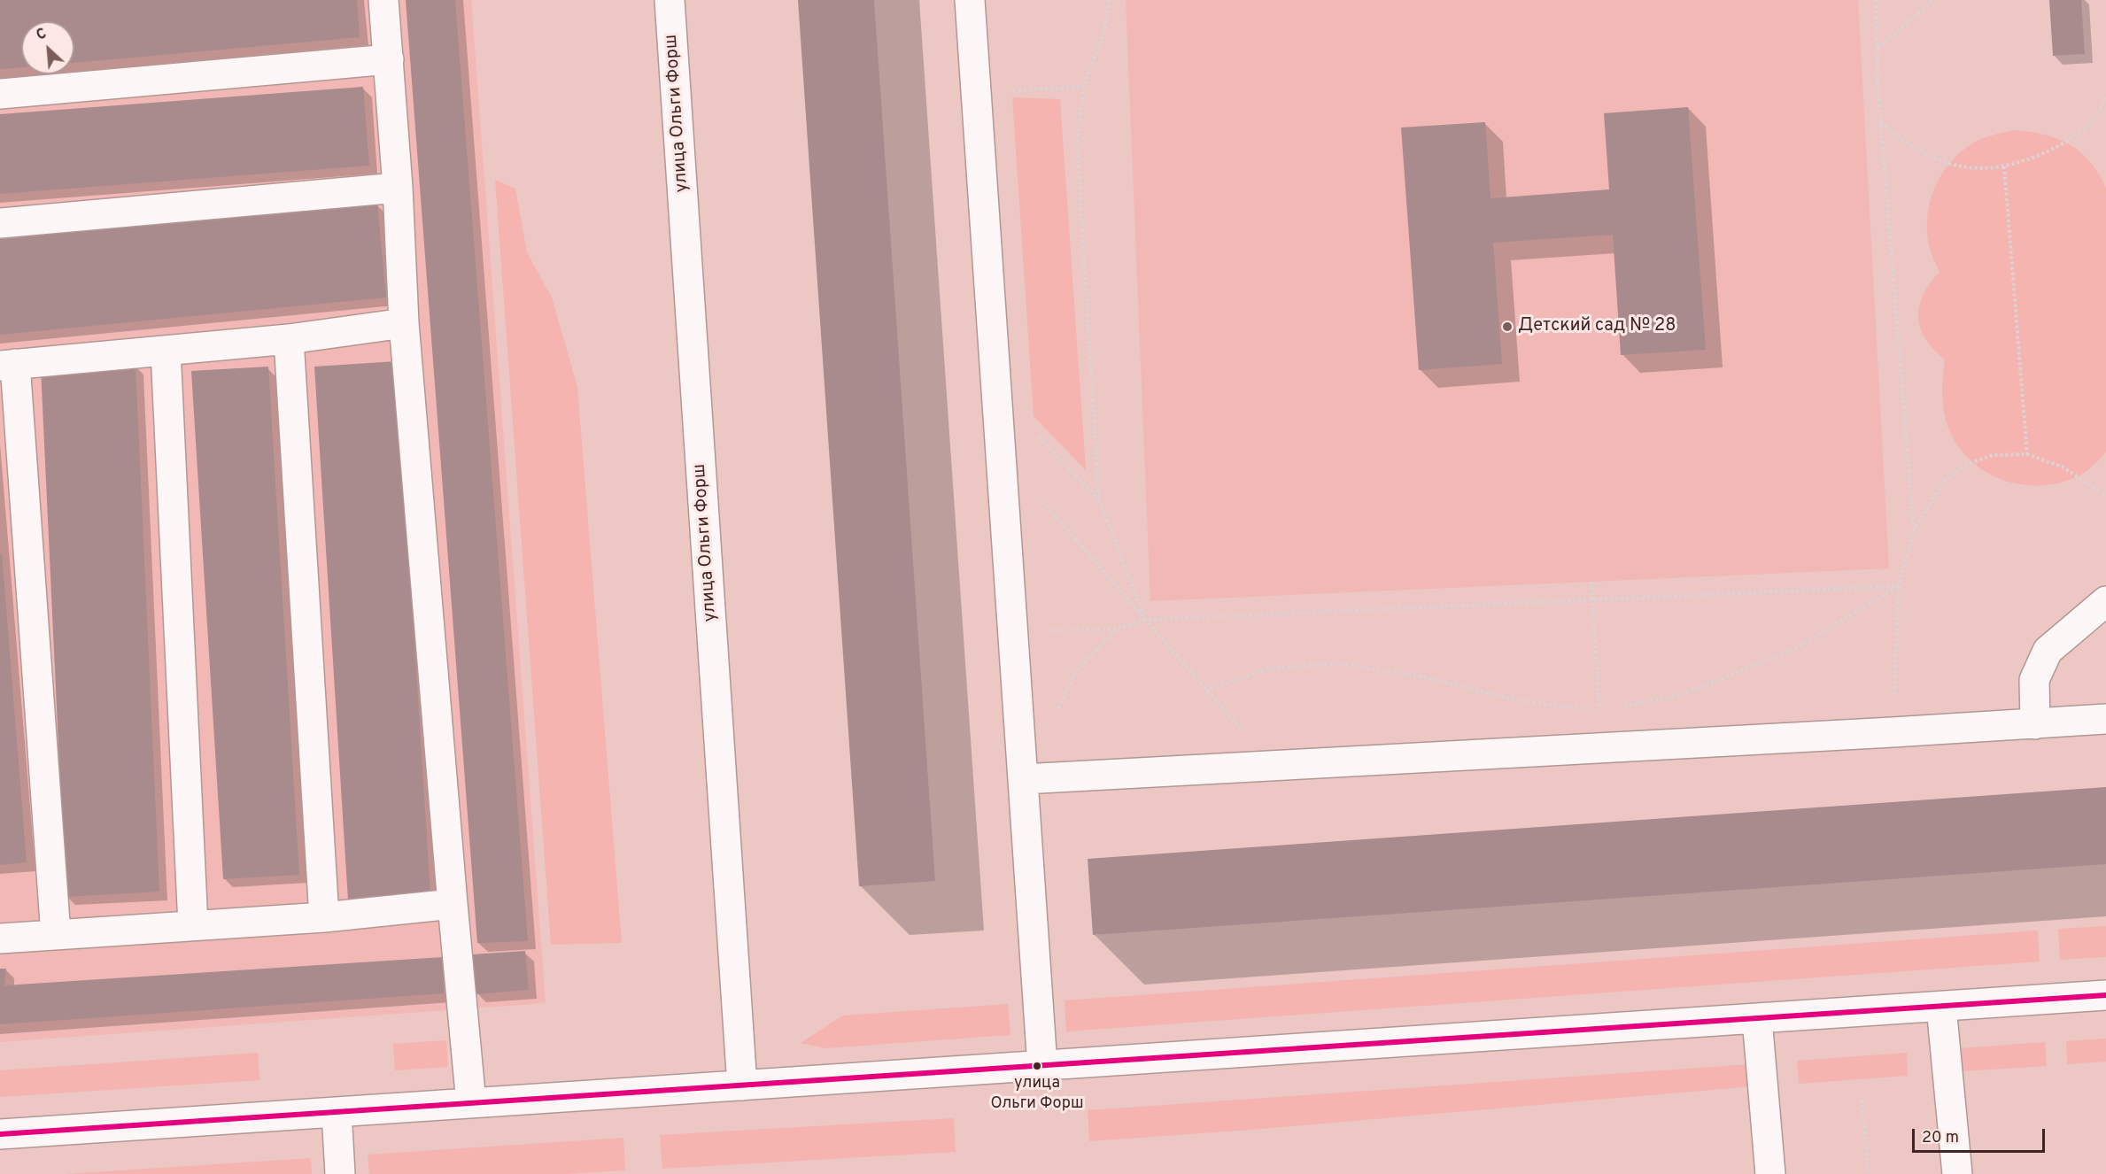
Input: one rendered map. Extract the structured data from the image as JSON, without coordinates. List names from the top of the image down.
{
  "streets": {
    "street": ["улица Ольги Форш"]
  },
  "places": ["Детский сад № 28", "улица Ольги Форш"],
  "scale_bar": "20 m",
  "north": "top left"
}
